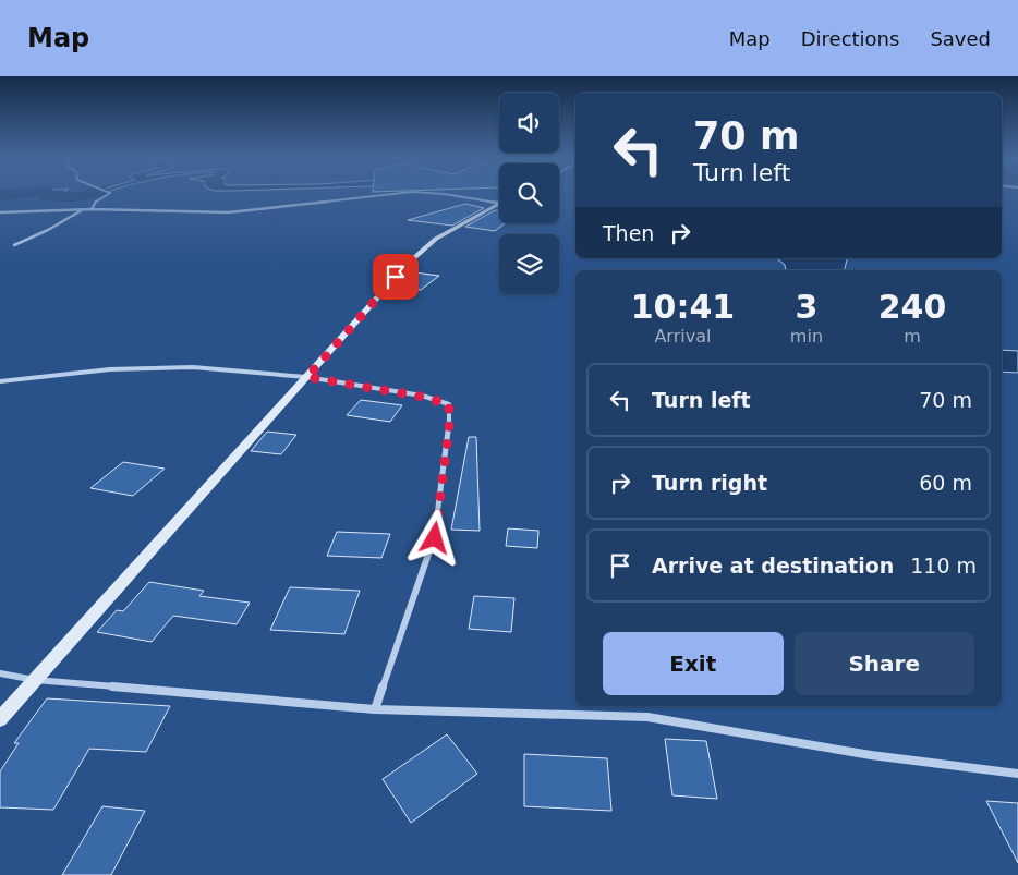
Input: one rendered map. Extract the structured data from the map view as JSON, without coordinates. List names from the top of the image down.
{
  "page": {
    "header": "Map",
    "nav": ["Map", "Directions", "Saved"],
    "turn": ["70 m", "Turn left"],
    "then": "Then",
    "eta": [
      "10:41",
      "Arrival",
      "3",
      "min",
      "240",
      "m"
    ],
    "list": [
      {
        "name": "Turn left",
        "value": "70 m"
      },
      {
        "name": "Turn right",
        "value": "60 m"
      },
      {
        "name": "Arrive at destination",
        "value": "110 m"
      }
    ],
    "buttons": ["Exit", "Share"]
  }
}
